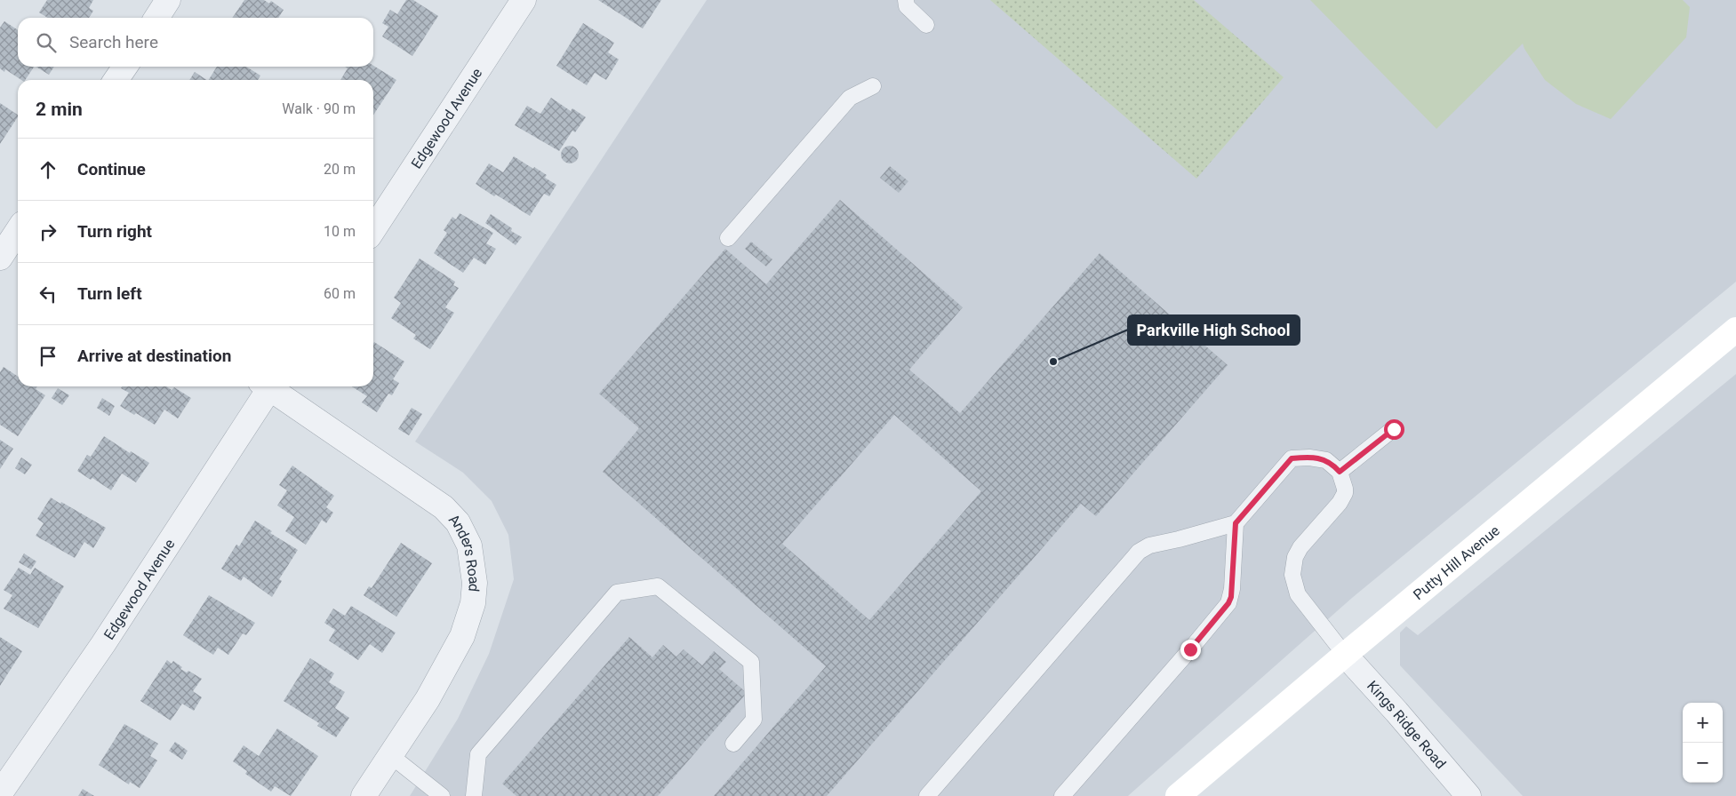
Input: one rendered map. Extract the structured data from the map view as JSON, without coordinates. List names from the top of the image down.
{
  "streets": {
    "main road": ["Putty Hill Avenue"],
    "street": ["Edgewood Avenue", "Anders Road", "Kings Ridge Road"]
  },
  "crossings": [
    ["Putty Hill Avenue", "Kings Ridge Road"]
  ],
  "places": ["Parkville High School"],
  "page": {
    "search": "Search here",
    "heading": ["2 min", "Walk · 90 m"],
    "list": [
      ["Continue", "20 m"],
      ["Turn right", "10 m"],
      ["Turn left", "60 m"],
      "Arrive at destination"
    ],
    "map_buttons": ["+", "−"]
  }
}
